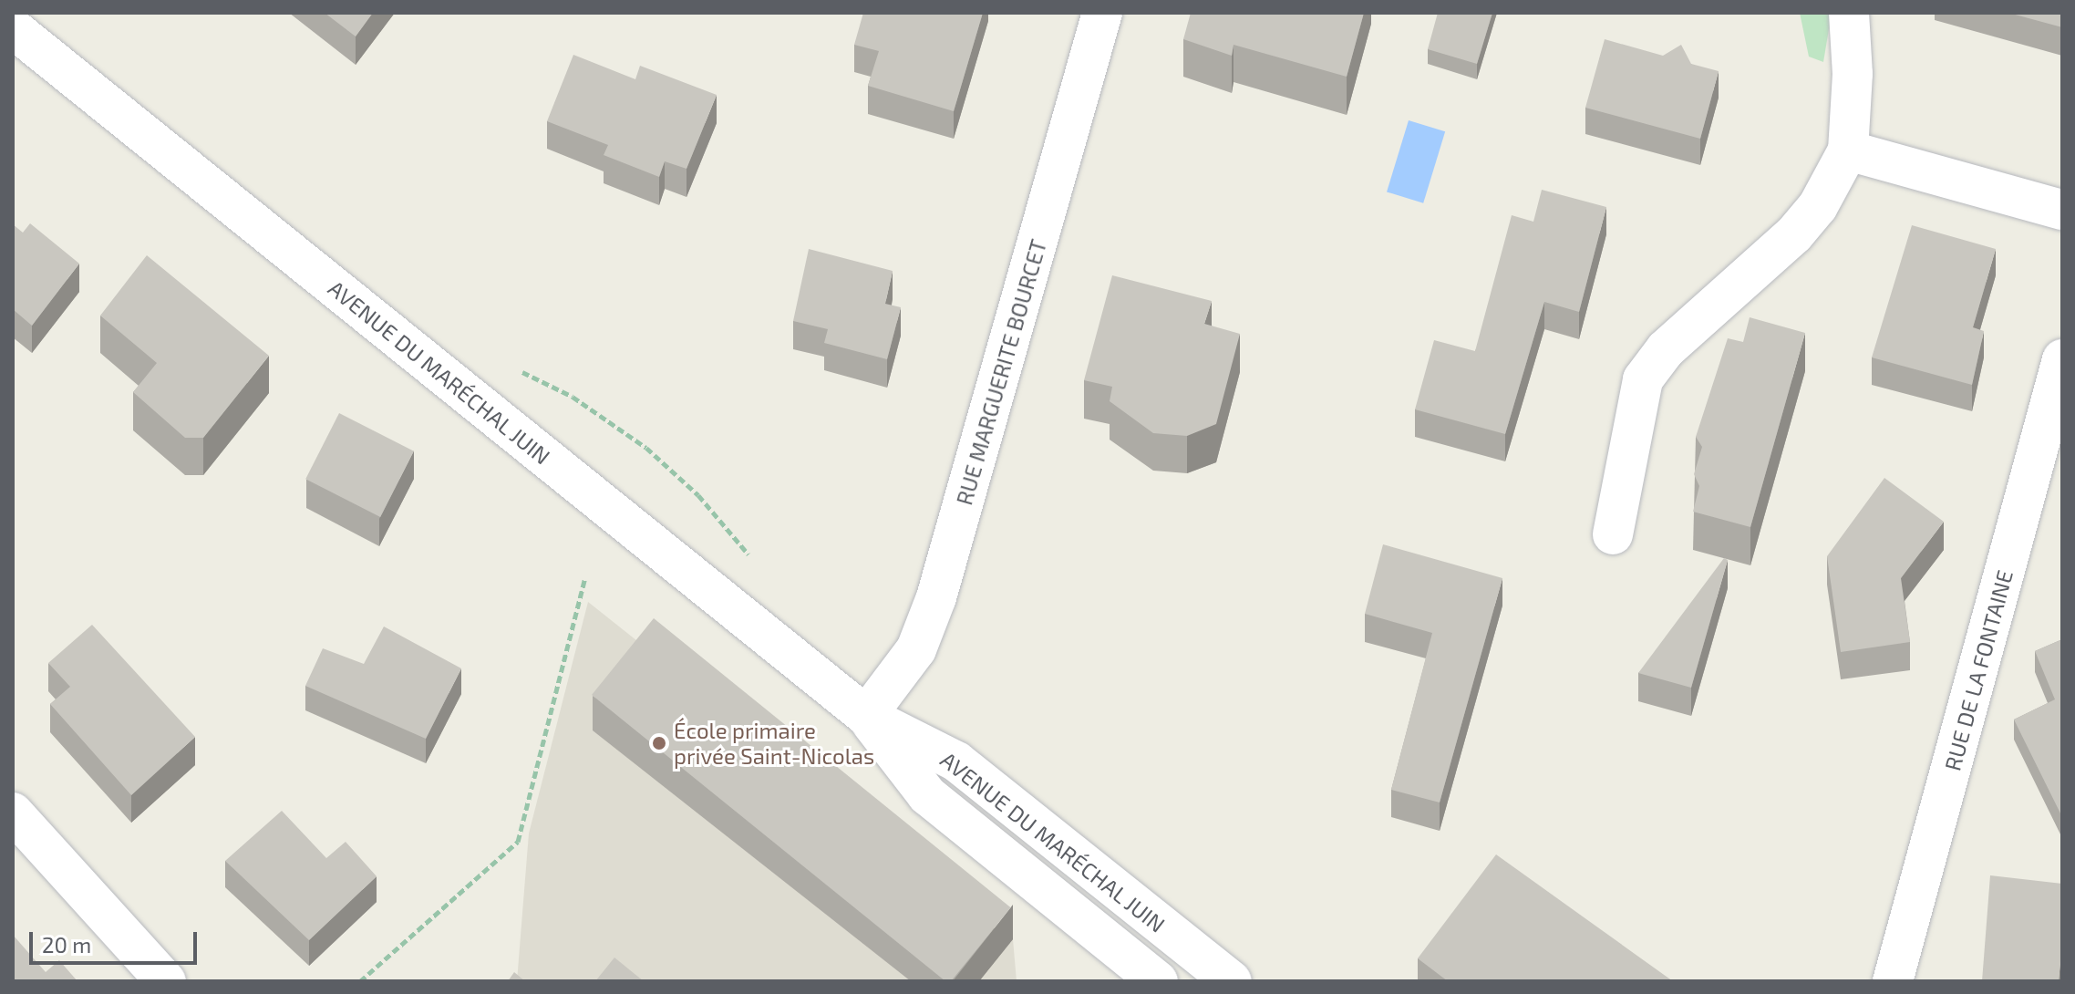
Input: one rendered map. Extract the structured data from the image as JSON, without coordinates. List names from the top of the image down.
{
  "streets": {
    "street": ["AVENUE DU MARÉCHAL JUIN", "RUE MARGUERITE BOURCET", "RUE DE LA FONTAINE"]
  },
  "crossings": [
    ["AVENUE DU MARÉCHAL JUIN", "RUE MARGUERITE BOURCET"]
  ],
  "places": ["École primaire privée Saint-Nicolas"],
  "scale_bar": "20 m"
}
